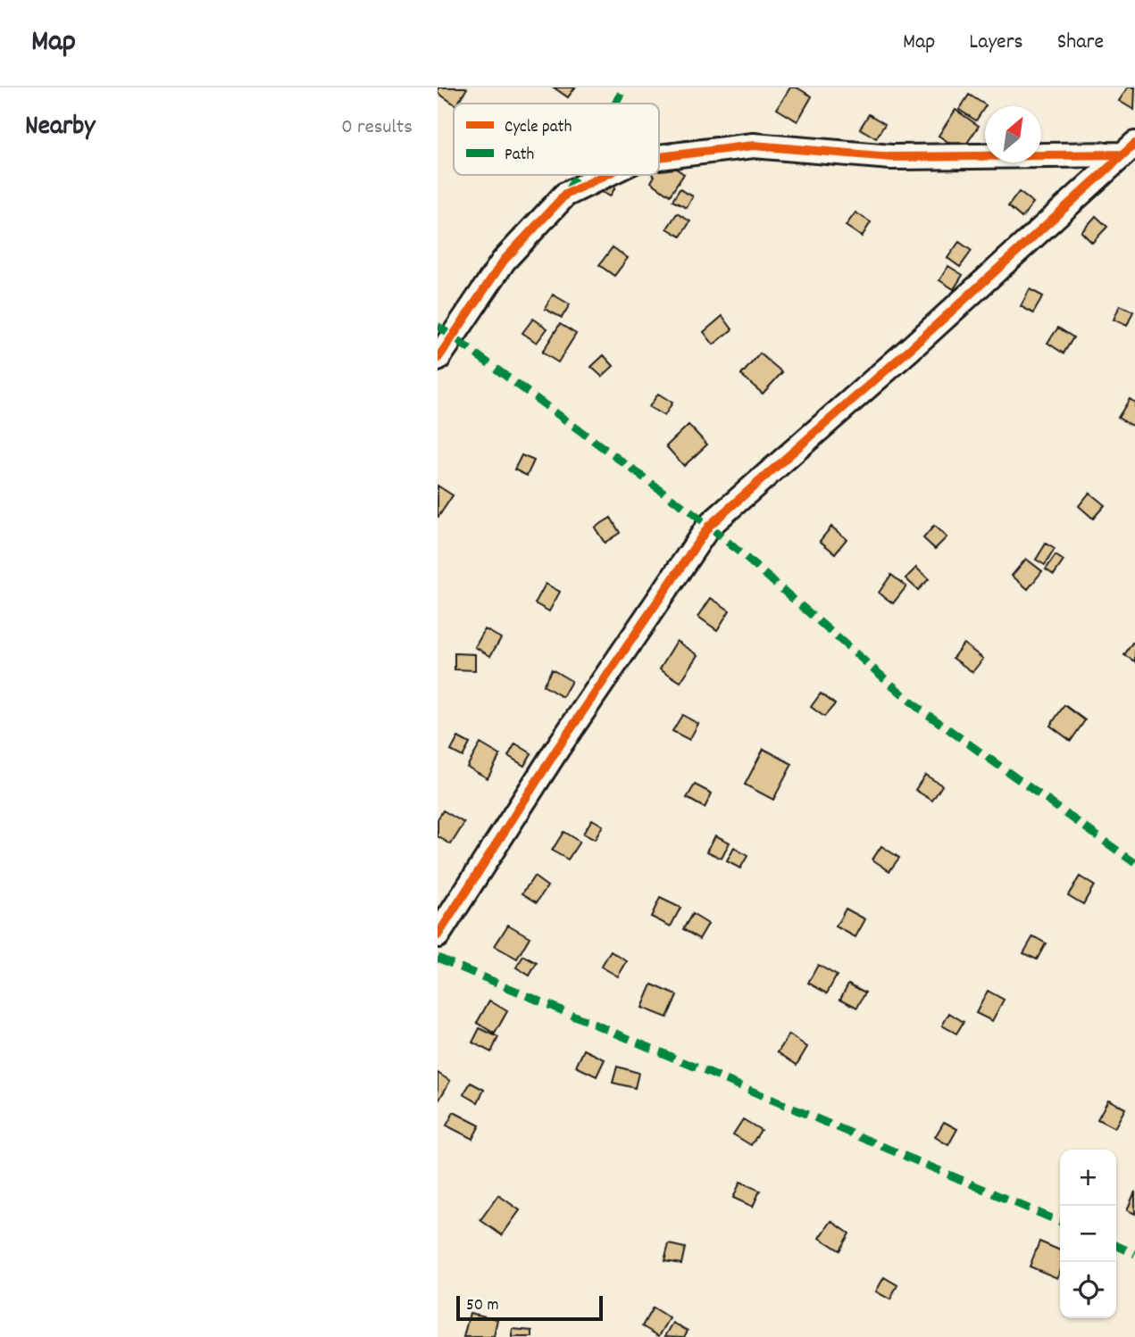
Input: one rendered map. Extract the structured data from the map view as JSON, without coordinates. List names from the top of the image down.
{
  "legend": ["Cycle path", "Path"],
  "scale_bar": "50 m",
  "north": "top right",
  "page": {
    "header": "Map",
    "nav": ["Map", "Layers", "Share"],
    "heading": ["Nearby", "0 results"],
    "map_buttons": ["+", "−"],
    "scale": "50 m"
  }
}
